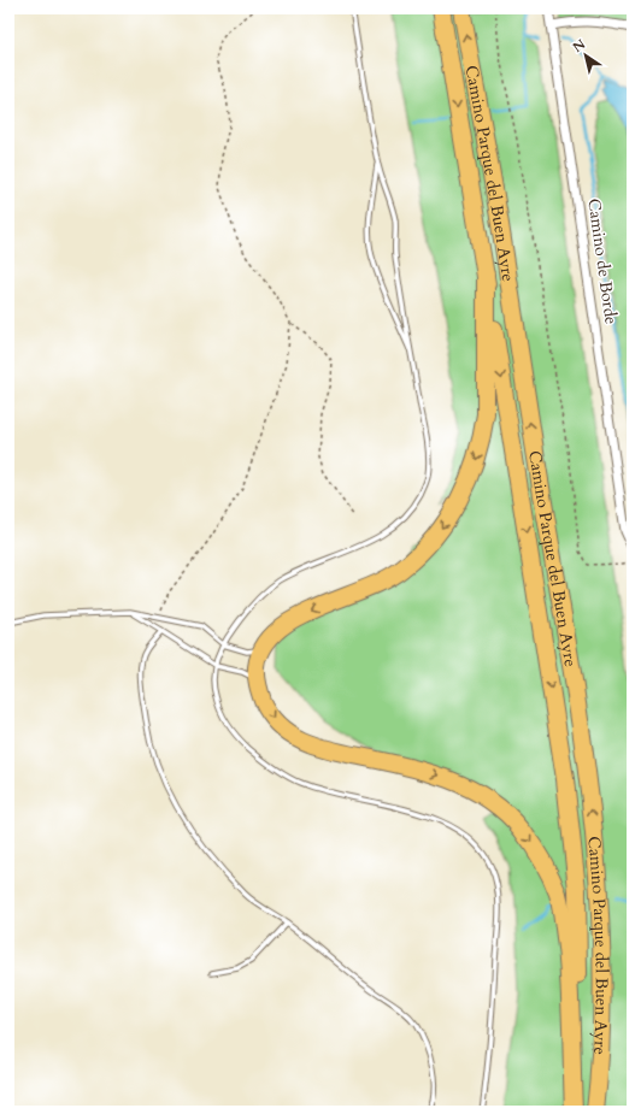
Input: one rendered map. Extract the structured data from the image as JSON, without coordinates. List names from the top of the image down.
{
  "streets": {
    "highway": ["Camino Parque del Buen Ayre"],
    "street": ["Camino de Borde"]
  },
  "north": "top left"
}
